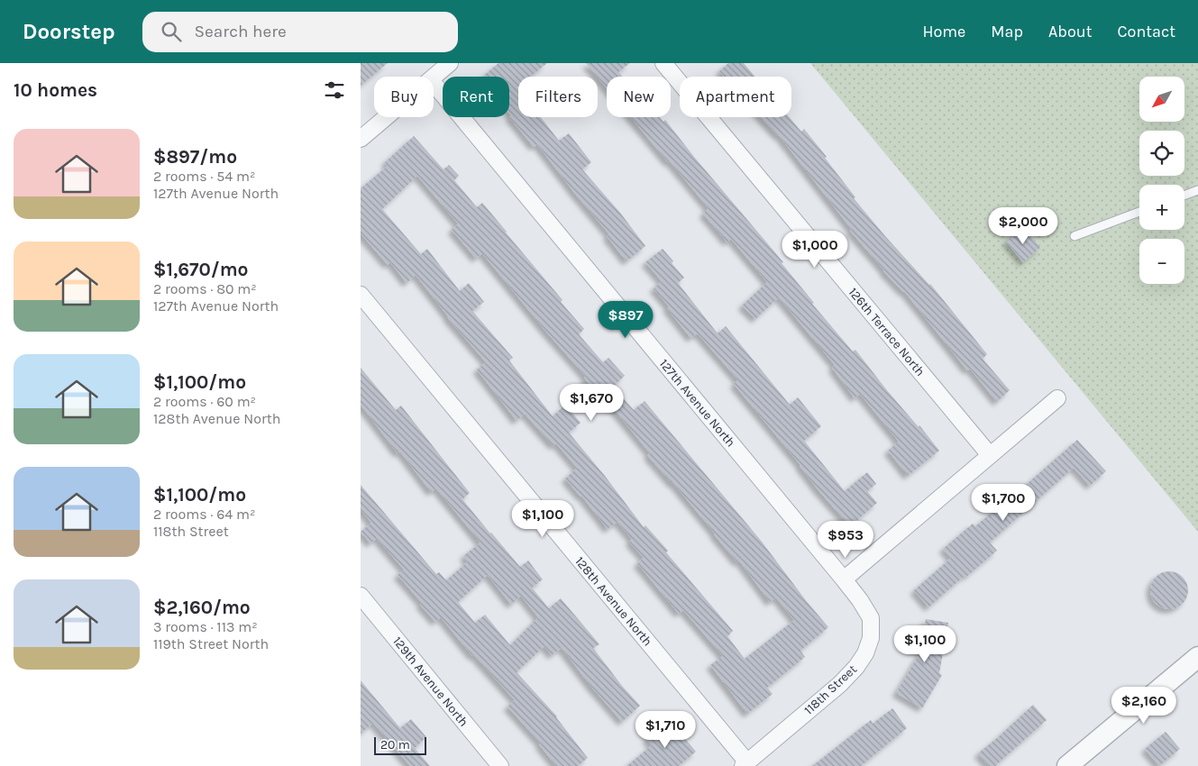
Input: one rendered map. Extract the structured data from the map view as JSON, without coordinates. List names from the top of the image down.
{
  "streets": {
    "street": [
      "126th Terrace North",
      "127th Avenue North",
      "128th Avenue North",
      "129th Avenue North",
      "118th Street"
    ]
  },
  "crossings": [
    ["127th Avenue North", "118th Street"],
    ["128th Avenue North", "118th Street"]
  ],
  "scale_bar": "20 m",
  "north": "bottom left",
  "page": {
    "header": "Doorstep",
    "search": "Search here",
    "nav": [
      "Home",
      "Map",
      "About",
      "Contact"
    ],
    "heading": "10 homes",
    "map_buttons": ["+", "−"],
    "chip": [
      "Buy",
      "Rent",
      "Filters",
      "New",
      "Apartment"
    ],
    "list": [
      {
        "name": "$897/mo",
        "note": "2 rooms · 54 m² · 127th Avenue North"
      },
      {
        "name": "$1,670/mo",
        "note": "2 rooms · 80 m² · 127th Avenue North"
      },
      {
        "name": "$1,100/mo",
        "note": "2 rooms · 60 m² · 128th Avenue North"
      },
      {
        "name": "$1,100/mo",
        "note": "2 rooms · 64 m² · 118th Street"
      },
      {
        "name": "$2,160/mo",
        "note": "3 rooms · 113 m² · 119th Street North"
      }
    ],
    "price": [
      "$2,000",
      "$1,000",
      "$897",
      "$1,670",
      "$1,700",
      "$1,100",
      "$953",
      "$1,100",
      "$2,160",
      "$1,710"
    ],
    "scale": "20 m"
  }
}
